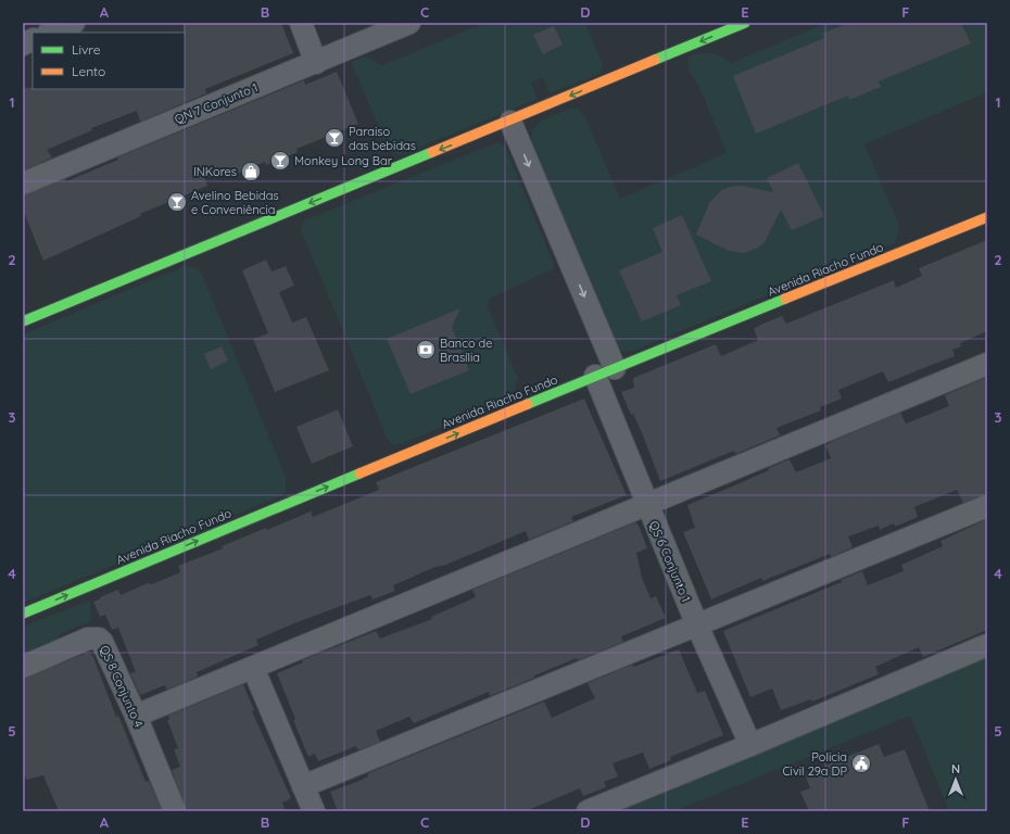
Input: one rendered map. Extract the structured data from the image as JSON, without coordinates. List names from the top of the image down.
{
  "streets": {
    "street": [
      "QN 7 Conjunto 1",
      "Avenida Riacho Fundo",
      "QS 6 Conjunto 1",
      "QS 8 Conjunto 4"
    ]
  },
  "crossings": [
    ["Avenida Riacho Fundo", "QS 6 Conjunto 1"]
  ],
  "one_way": ["Avenida Riacho Fundo", "QS 6 Conjunto 1"],
  "places": {
    "bar": ["Paraiso das bebidas", "Monkey Long Bar", "Avelino Bebidas e Conveniência"],
    "shop": ["INKores"],
    "bank": ["Banco de Brasília"],
    "public building": ["Policia Civil 29a DP"]
  },
  "legend": ["Livre", "Lento"],
  "north": "top",
  "grid": {
    "columns": [
      "A",
      "B",
      "C",
      "D",
      "E",
      "F"
    ],
    "rows": [
      "1",
      "2",
      "3",
      "4",
      "5"
    ]
  }
}
